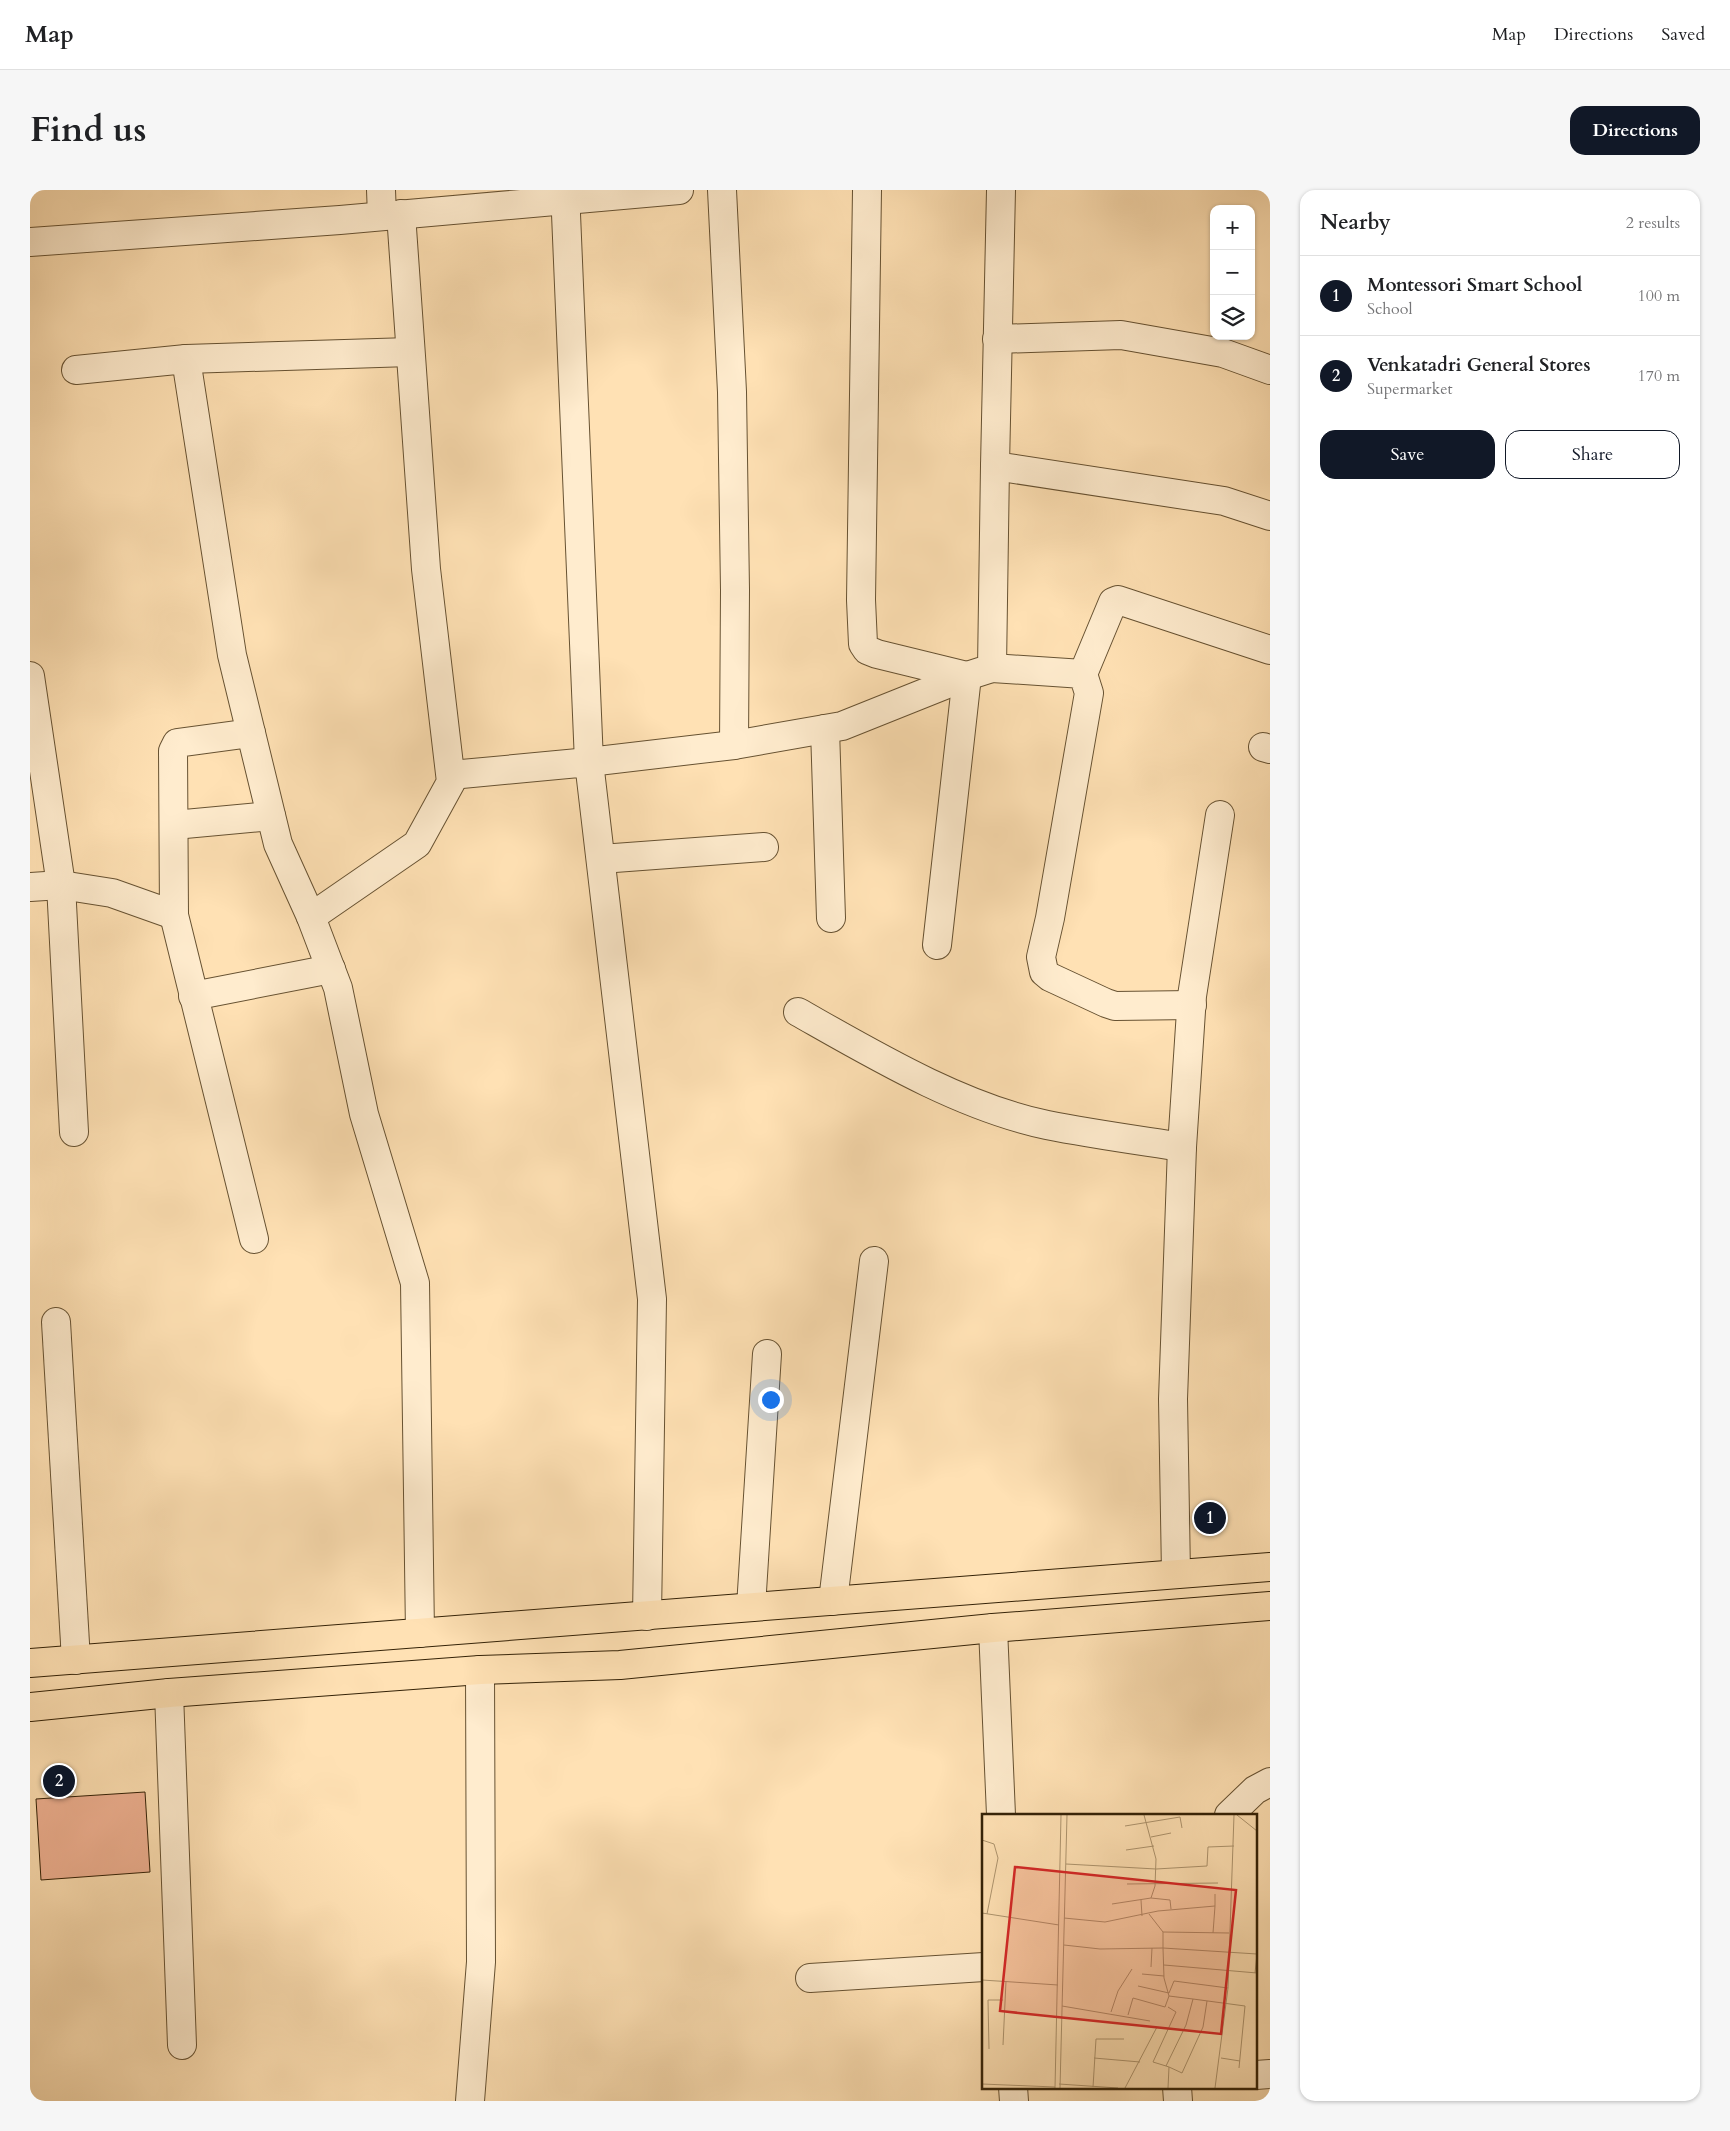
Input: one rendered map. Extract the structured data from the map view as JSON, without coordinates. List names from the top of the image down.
{
  "page": {
    "header": "Map",
    "nav": ["Map", "Directions", "Saved"],
    "title": "Find us",
    "buttons": [
      "Directions",
      ["Save", "Share"]
    ],
    "heading": ["Nearby", "2 results"],
    "map_buttons": ["+", "−"],
    "list": [
      {
        "mark": "1",
        "name": "Montessori Smart School",
        "note": "School",
        "value": "100 m"
      },
      {
        "mark": "2",
        "name": "Venkatadri General Stores",
        "note": "Supermarket",
        "value": "170 m"
      }
    ],
    "pins": ["1", "2"]
  }
}
